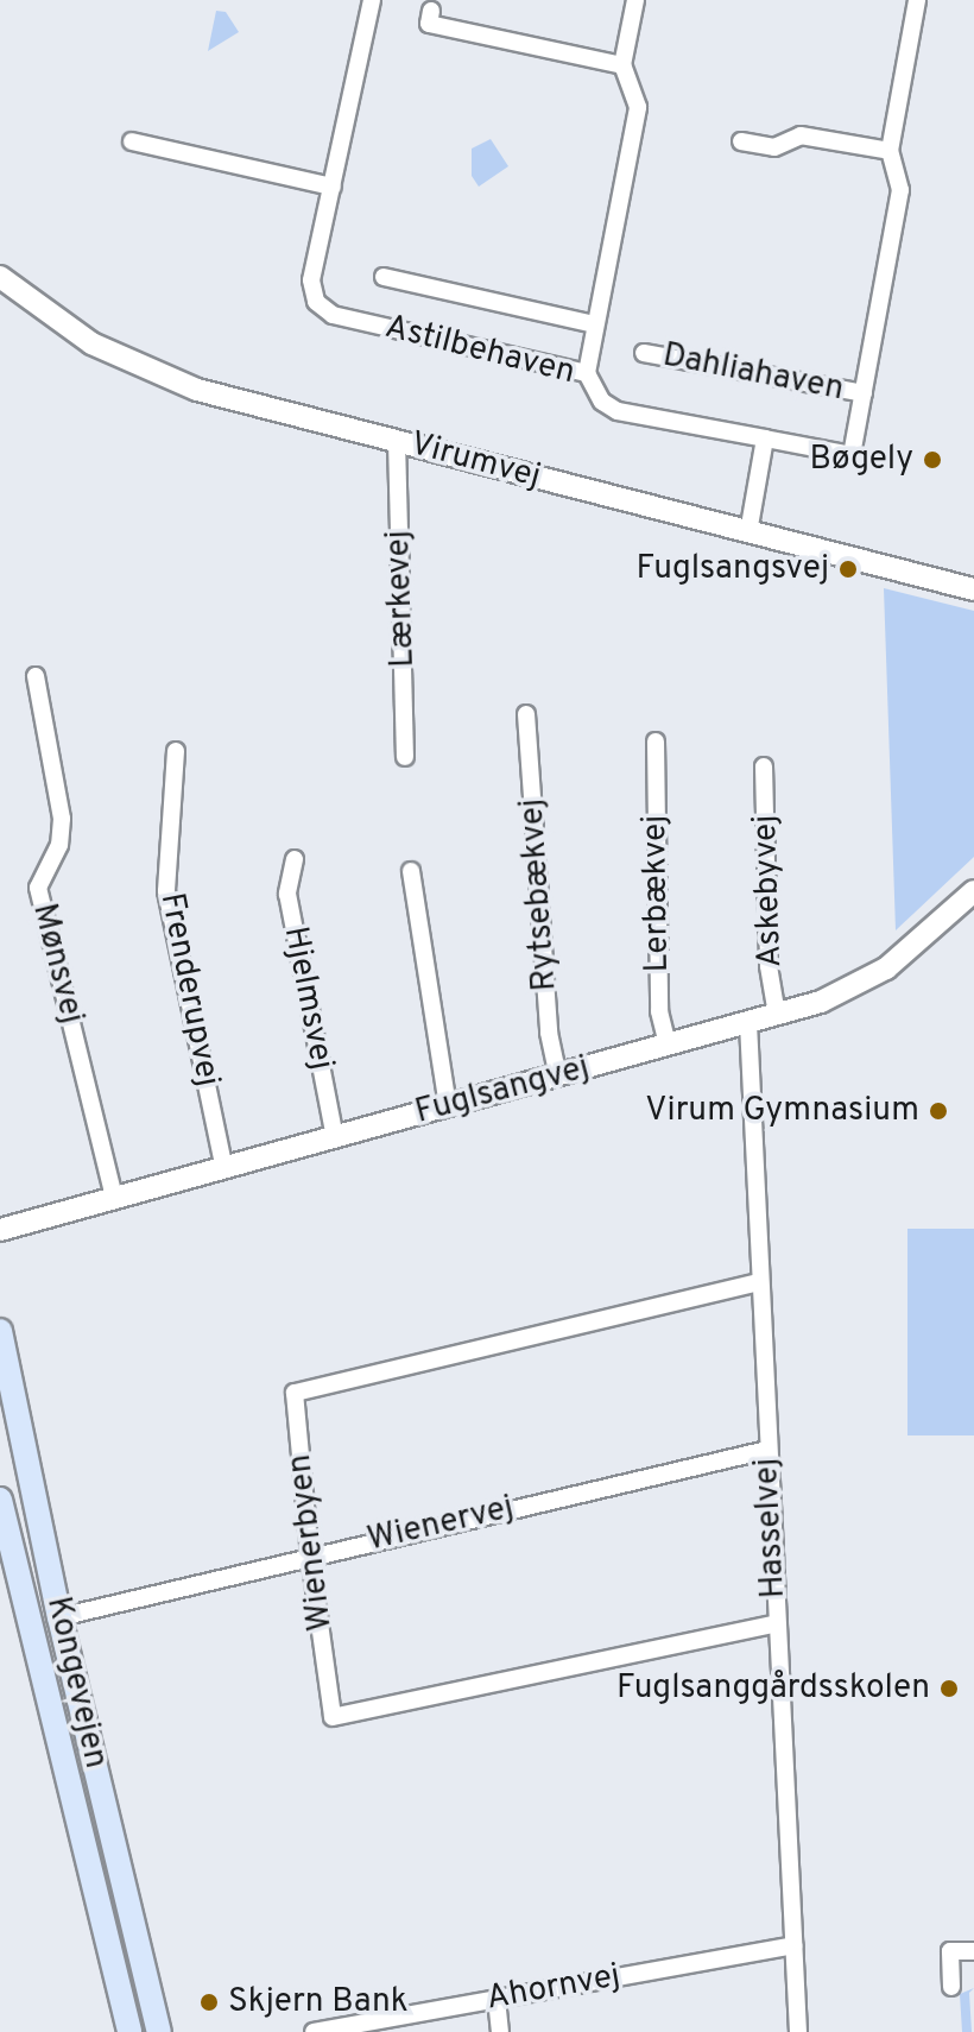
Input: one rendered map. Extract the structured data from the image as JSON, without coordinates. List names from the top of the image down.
{
  "streets": {
    "main road": ["Kongevejen"],
    "street": [
      "Astilbehaven",
      "Dahliahaven",
      "Virumvej",
      "Lærkevej",
      "Askebyvej",
      "Lerbækvej",
      "Rytsebækvej",
      "Mønsvej",
      "Frenderupvej",
      "Hjelmsvej",
      "Fuglsangvej",
      "Wienervej",
      "Hasselvej",
      "Wienerbyen",
      "Ahornvej"
    ]
  },
  "crossings": [
    ["Astilbehaven", "Dahliahaven"],
    ["Virumvej", "Lærkevej"],
    ["Askebyvej", "Fuglsangvej"],
    ["Lerbækvej", "Fuglsangvej"],
    ["Rytsebækvej", "Fuglsangvej"],
    ["Mønsvej", "Fuglsangvej"],
    ["Frenderupvej", "Fuglsangvej"],
    ["Hjelmsvej", "Fuglsangvej"],
    ["Fuglsangvej", "Hasselvej"],
    ["Wienervej", "Hasselvej"],
    ["Wienervej", "Wienerbyen"],
    ["Wienervej", "Kongevejen"],
    ["Hasselvej", "Wienerbyen"],
    ["Hasselvej", "Ahornvej"]
  ],
  "places": [
    "Bøgely",
    "Fuglsangsvej",
    "Virum Gymnasium",
    "Fuglsanggårdsskolen",
    "Skjern Bank"
  ]
}
